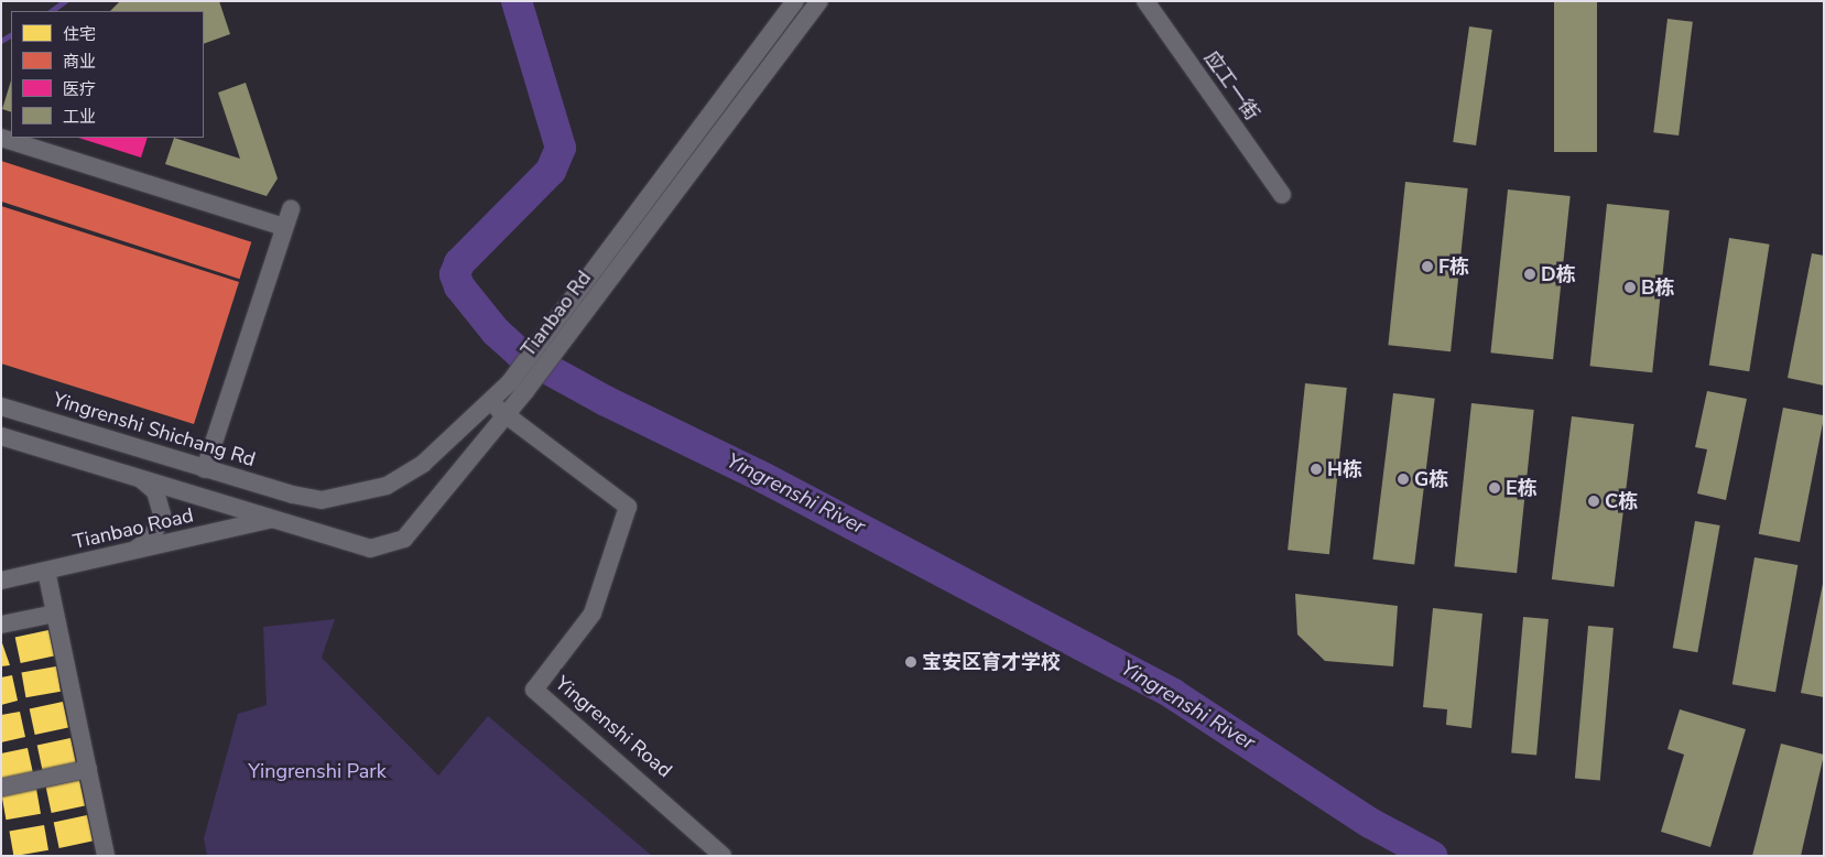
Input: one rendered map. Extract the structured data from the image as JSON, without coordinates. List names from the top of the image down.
{
  "streets": {
    "street": [
      "应工一街",
      "Tianbao Rd",
      "Yingrenshi Shichang Rd",
      "Tianbao Road",
      "Yingrenshi Road"
    ]
  },
  "crossings": [
    ["Tianbao Rd", "Yingrenshi Shichang Rd"],
    ["Tianbao Rd", "Tianbao Road"],
    ["Tianbao Rd", "Yingrenshi Road"]
  ],
  "water": ["Yingrenshi River"],
  "parks": ["Yingrenshi Park"],
  "places": [
    "F栋",
    "D栋",
    "B栋",
    "H栋",
    "G栋",
    "E栋",
    "C栋",
    "宝安区育才学校"
  ],
  "legend": [
    "住宅",
    "商业",
    "医疗",
    "工业"
  ]
}
